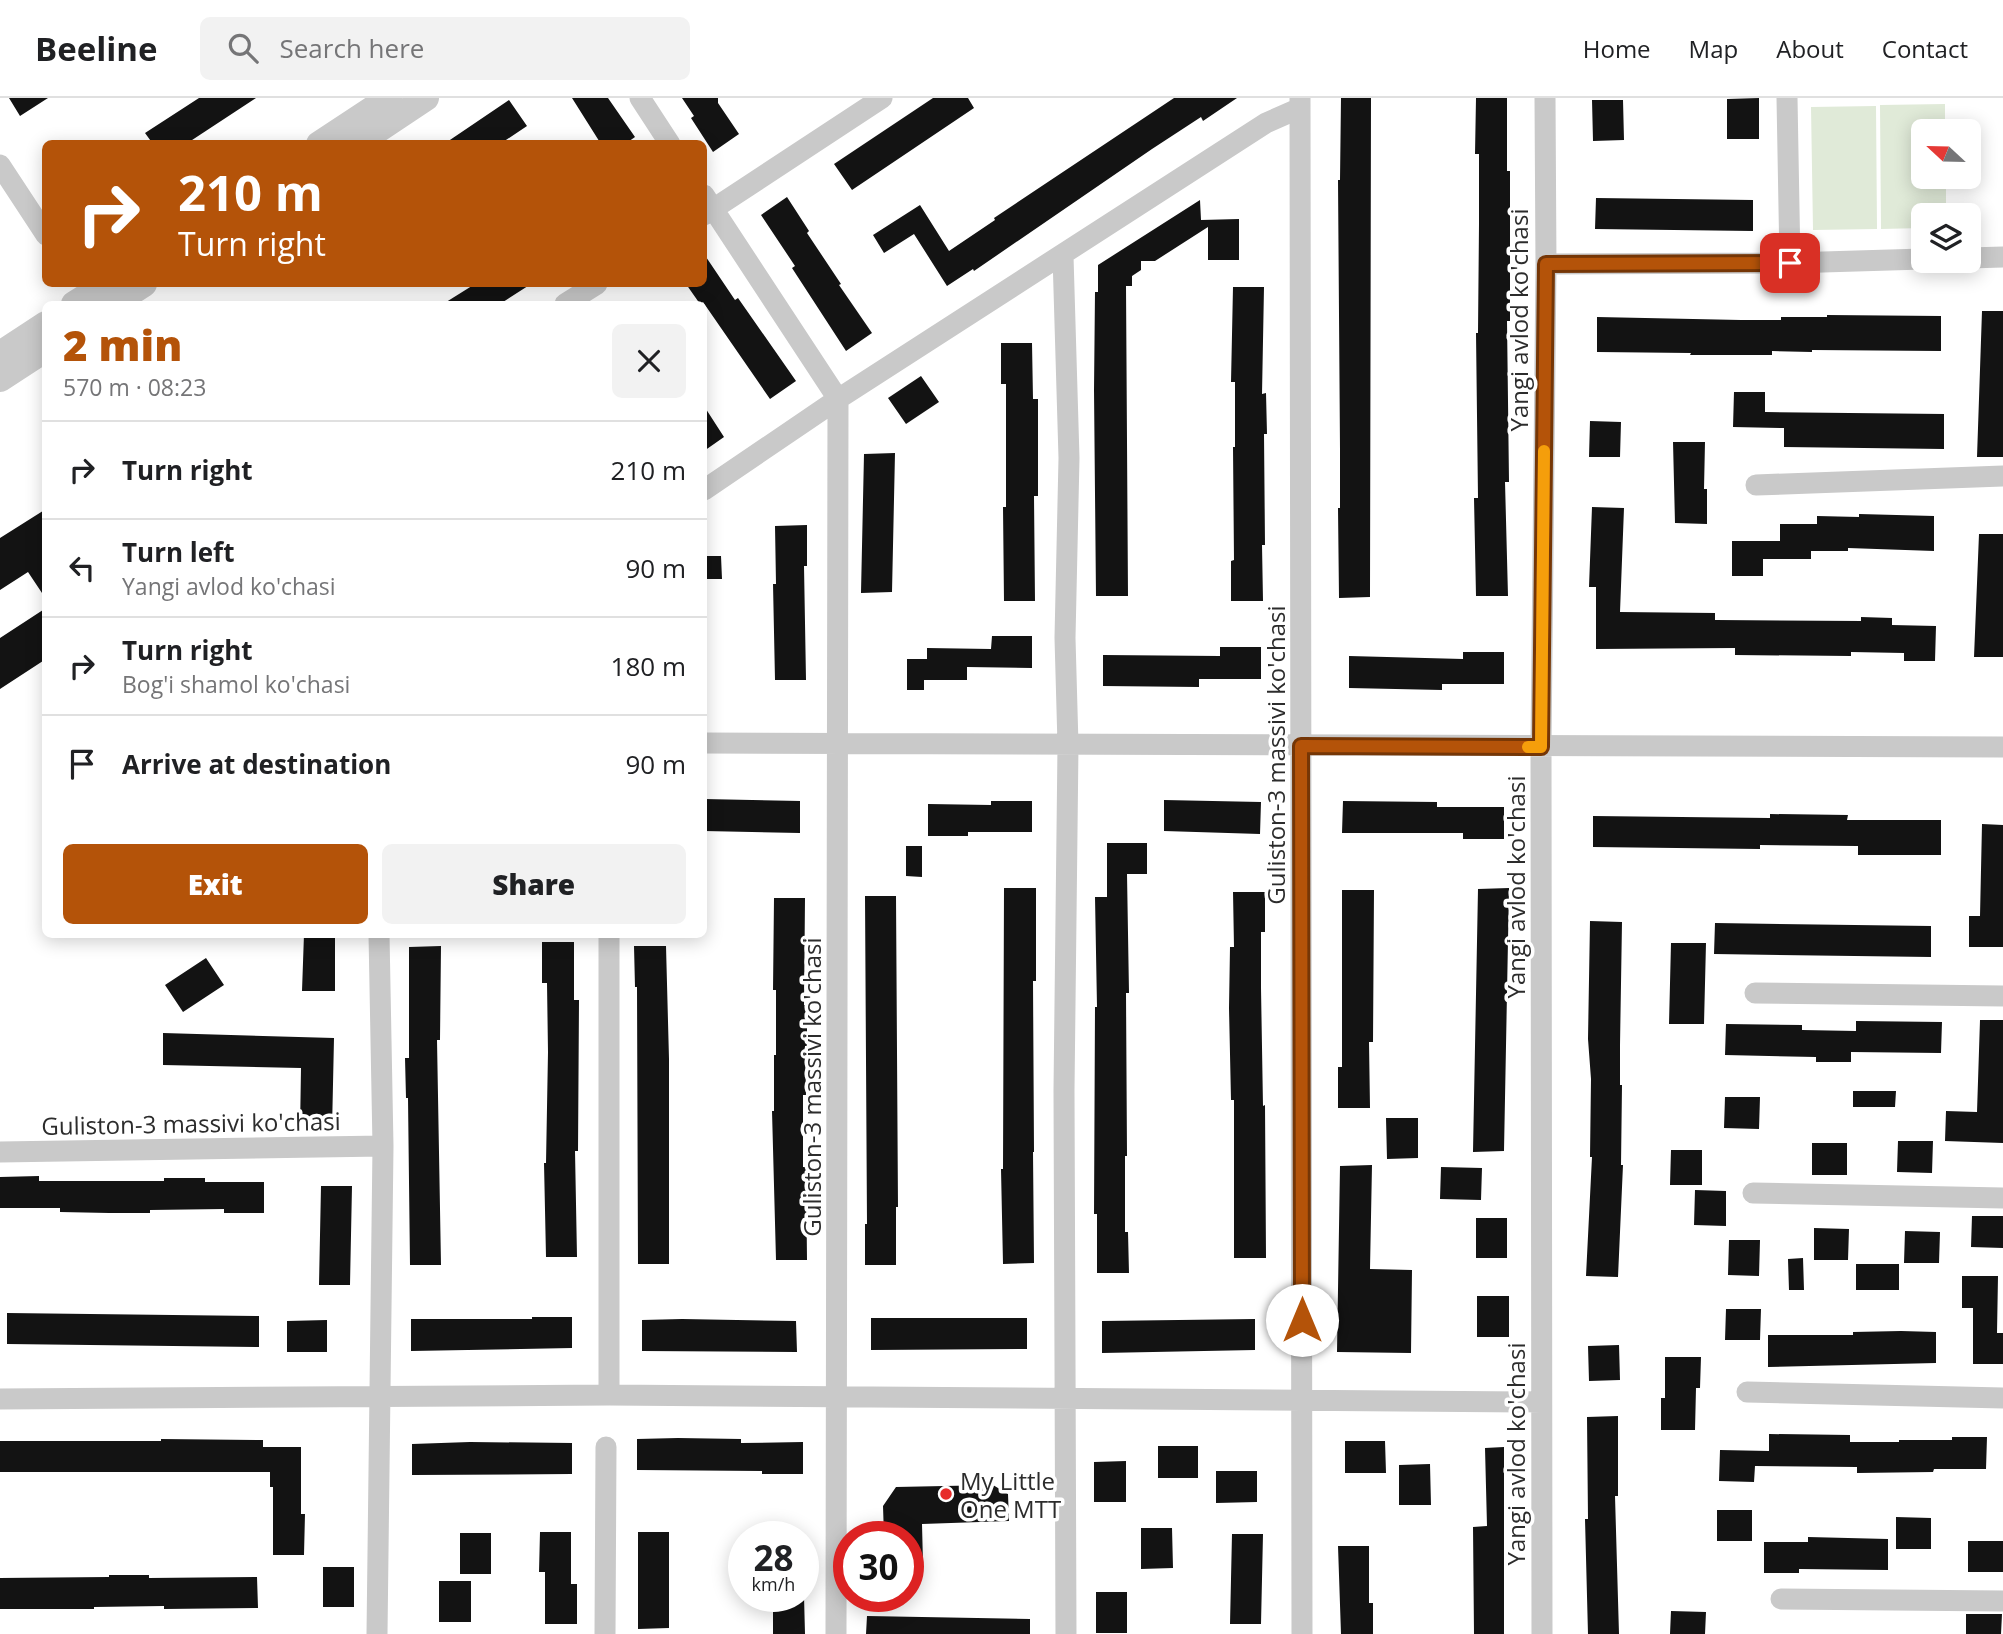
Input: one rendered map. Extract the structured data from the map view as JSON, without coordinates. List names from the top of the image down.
{
  "streets": {
    "street": ["Yangi avlod ko'chasi", "Guliston-3 massivi ko'chasi"]
  },
  "places": ["My Little One MTT"],
  "north": "left",
  "page": {
    "header": "Beeline",
    "search": "Search here",
    "nav": [
      "Home",
      "Map",
      "About",
      "Contact"
    ],
    "turn": ["210 m", "Turn right"],
    "heading": ["2 min", "570 m · 08:23"],
    "list": [
      {
        "name": "Turn right",
        "value": "210 m"
      },
      {
        "name": "Turn left",
        "note": "Yangi avlod ko'chasi",
        "value": "90 m"
      },
      {
        "name": "Turn right",
        "note": "Bog'i shamol ko'chasi",
        "value": "180 m"
      },
      {
        "name": "Arrive at destination",
        "value": "90 m"
      }
    ],
    "buttons": ["Exit", "Share"],
    "speed": "28 km/h",
    "limit": "30"
  }
}
